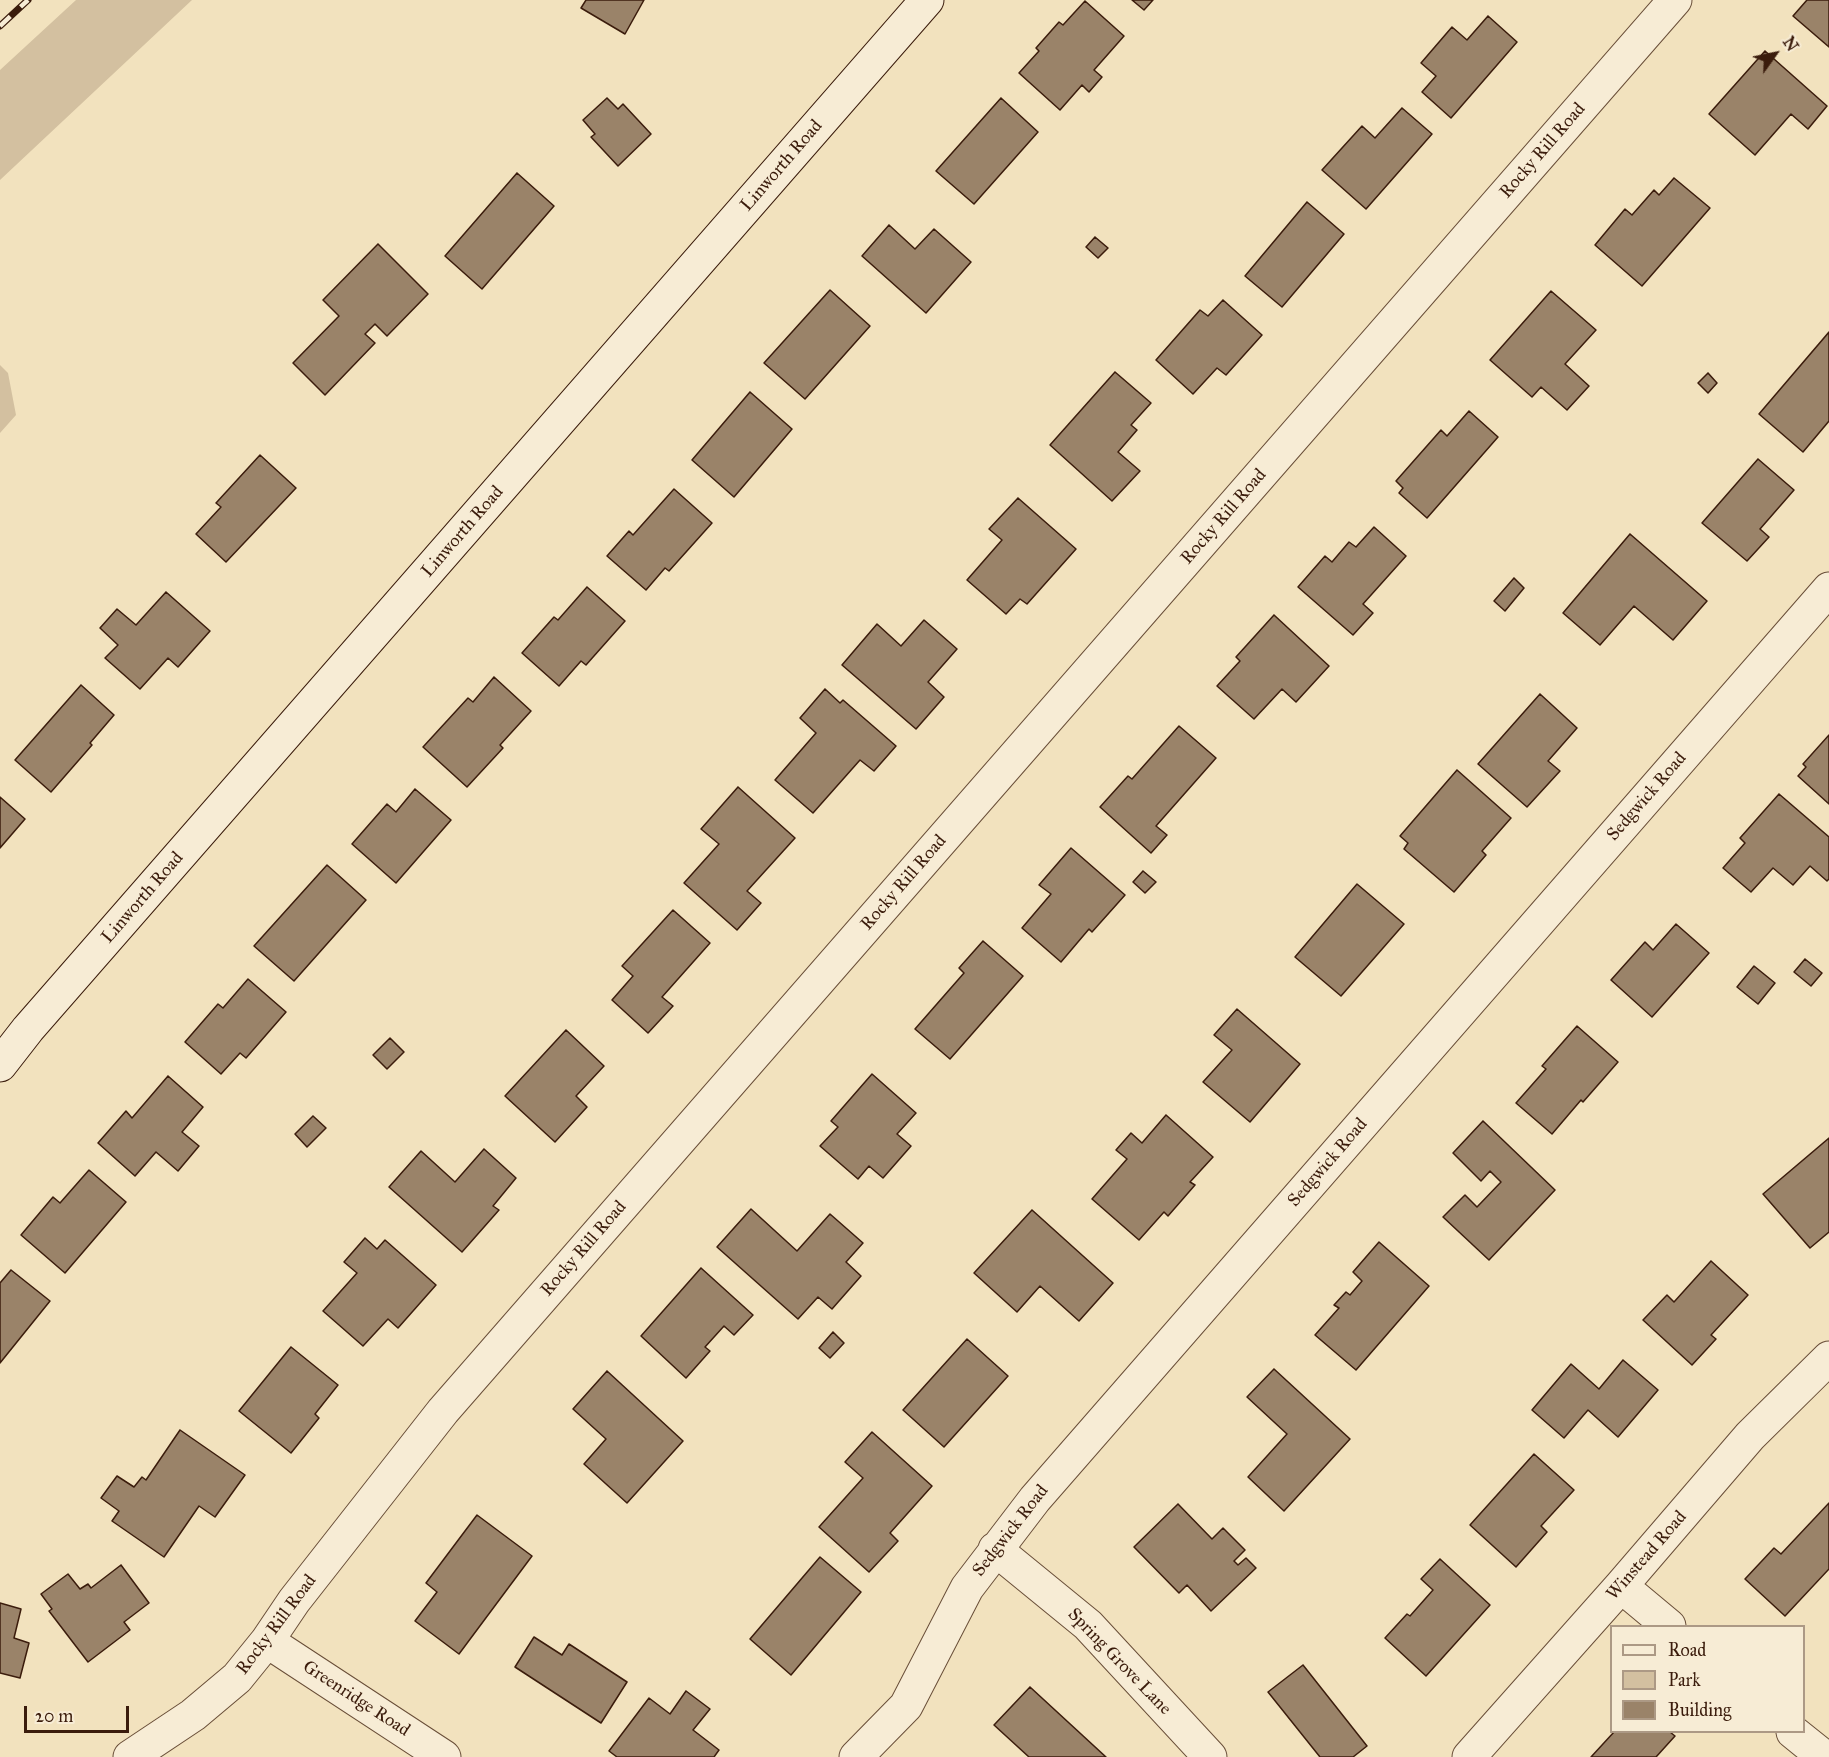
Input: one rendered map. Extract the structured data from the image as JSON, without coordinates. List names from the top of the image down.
{
  "streets": {
    "street": [
      "Rocky Rill Road",
      "Linworth Road",
      "Sedgwick Road",
      "Winstead Road",
      "Spring Grove Lane",
      "Greenridge Road"
    ]
  },
  "crossings": [
    ["Rocky Rill Road", "Greenridge Road"],
    ["Sedgwick Road", "Spring Grove Lane"]
  ],
  "legend": ["Road", "Park", "Building"],
  "scale_bar": "20 m",
  "north": "top right"
}
